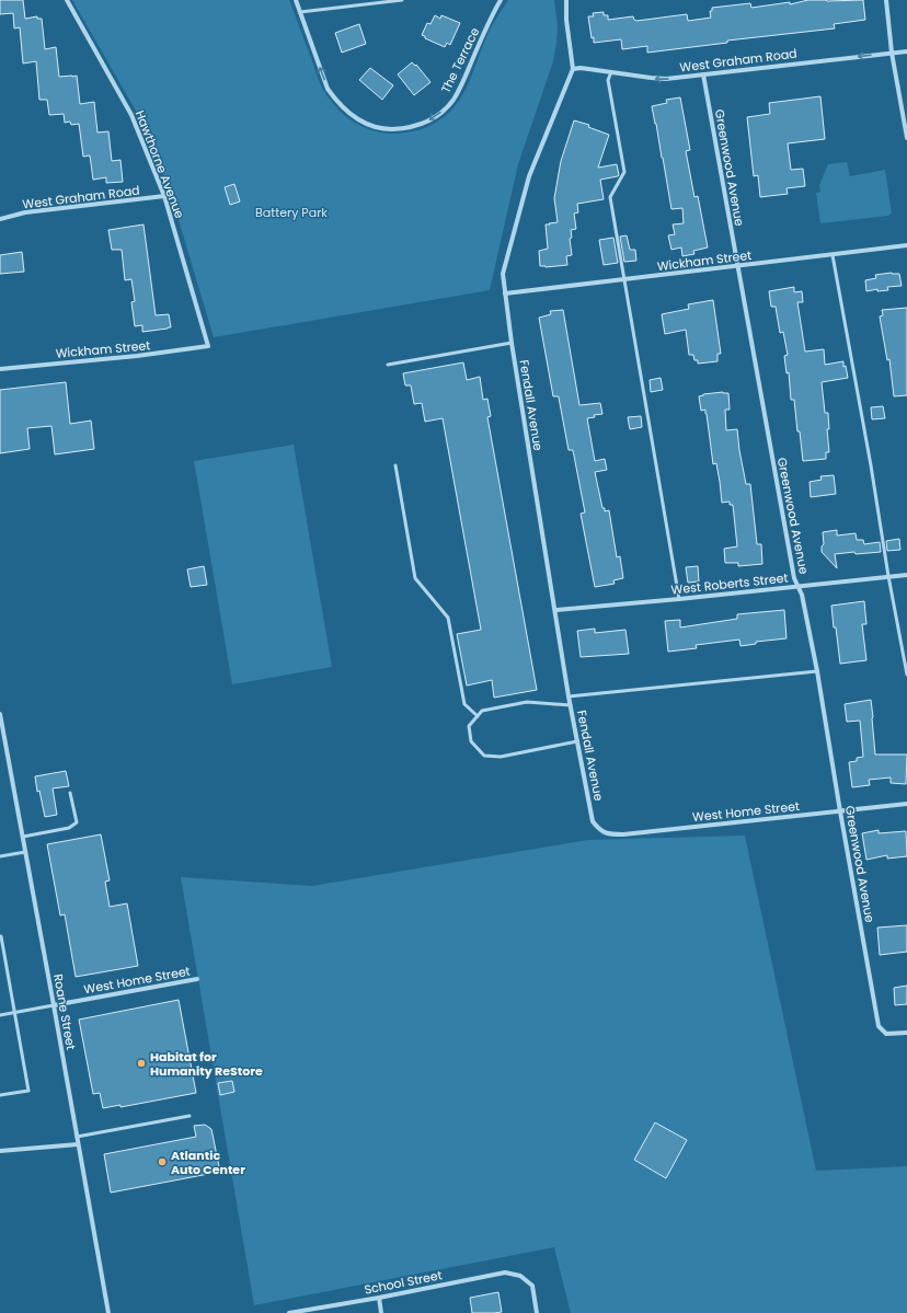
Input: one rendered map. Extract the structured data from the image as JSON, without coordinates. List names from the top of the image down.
{
  "streets": {
    "street": [
      "The Terrace",
      "West Graham Road",
      "Hawthorne Avenue",
      "Greenwood Avenue",
      "Wickham Street",
      "Fendall Avenue",
      "West Roberts Street",
      "West Home Street",
      "Roane Street",
      "School Street"
    ]
  },
  "crossings": [
    ["West Graham Road", "Hawthorne Avenue"],
    ["West Graham Road", "Greenwood Avenue"],
    ["West Graham Road", "Fendall Avenue"],
    ["Hawthorne Avenue", "Wickham Street"],
    ["Greenwood Avenue", "Wickham Street"],
    ["Greenwood Avenue", "West Roberts Street"],
    ["Greenwood Avenue", "West Home Street"],
    ["Wickham Street", "Fendall Avenue"],
    ["Fendall Avenue", "West Roberts Street"],
    ["Fendall Avenue", "West Home Street"],
    ["West Home Street", "Roane Street"]
  ],
  "one_way": ["West Graham Road"],
  "parks": ["Battery Park"],
  "places": ["Habitat for Humanity ReStore", "Atlantic Auto Center"]
}
